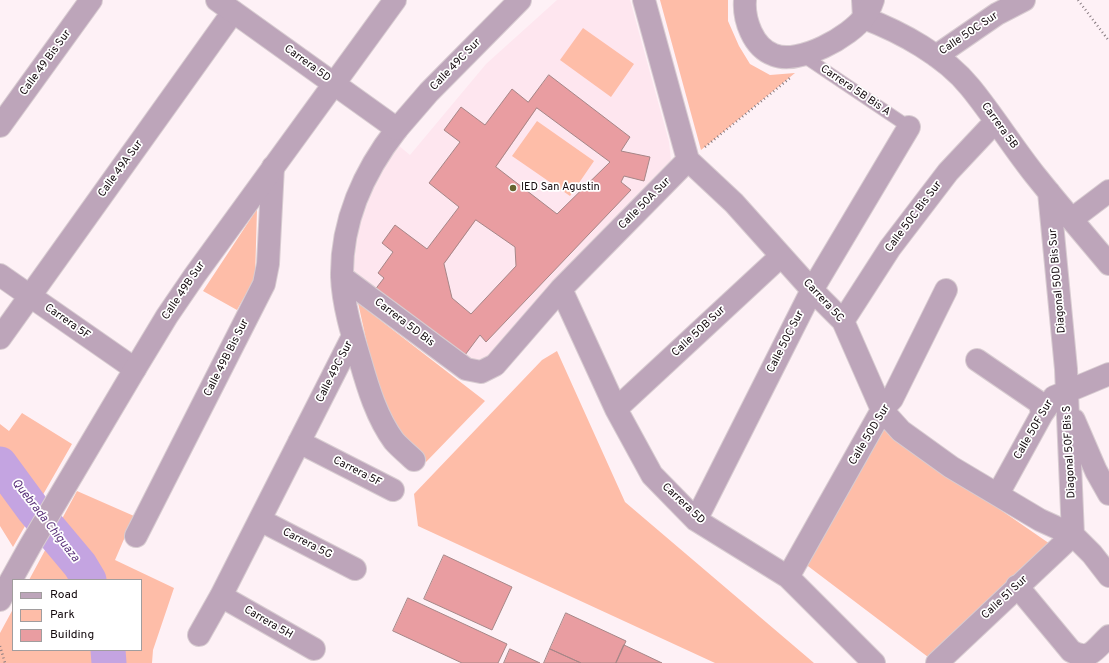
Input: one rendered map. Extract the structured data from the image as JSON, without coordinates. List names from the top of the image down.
{
  "streets": {
    "street": [
      "Calle 50C Sur",
      "Calle 49 Bis Sur",
      "Carrera 5D",
      "Calle 49C Sur",
      "Carrera 5B Bis A",
      "Carrera 5B",
      "Calle 49A Sur",
      "Calle 50A Sur",
      "Calle 50C Bis Sur",
      "Diagonal 50D Bis Sur",
      "Calle 49B Sur",
      "Carrera 5C",
      "Carrera 5F",
      "Carrera 5D Bis",
      "Calle 50B Sur",
      "Calle 49B Bis Sur",
      "Calle 50F Sur",
      "Calle 50D Sur",
      "Diagonal 50F Bis S",
      "Carrera 5G",
      "Calle 51 Sur",
      "Carrera 5H"
    ]
  },
  "crossings": [
    ["Calle 50C Sur", "Carrera 5D"],
    ["Calle 50C Sur", "Carrera 5B Bis A"],
    ["Calle 50C Sur", "Carrera 5B"],
    ["Calle 50C Sur", "Carrera 5C"],
    ["Carrera 5D", "Calle 49C Sur"],
    ["Carrera 5D", "Calle 49A Sur"],
    ["Carrera 5D", "Calle 50A Sur"],
    ["Carrera 5D", "Calle 49B Sur"],
    ["Carrera 5D", "Calle 50B Sur"],
    ["Carrera 5D", "Calle 50D Sur"],
    ["Calle 49C Sur", "Carrera 5F"],
    ["Calle 49C Sur", "Carrera 5D Bis"],
    ["Calle 49C Sur", "Carrera 5G"],
    ["Calle 49C Sur", "Carrera 5H"],
    ["Carrera 5B Bis A", "Carrera 5B"],
    ["Carrera 5B", "Calle 50C Bis Sur"],
    ["Carrera 5B", "Diagonal 50D Bis Sur"],
    ["Calle 49A Sur", "Carrera 5F"],
    ["Calle 50A Sur", "Carrera 5C"],
    ["Calle 50A Sur", "Carrera 5D Bis"],
    ["Calle 50C Bis Sur", "Carrera 5C"],
    ["Diagonal 50D Bis Sur", "Diagonal 50F Bis S"],
    ["Calle 49B Sur", "Carrera 5F"],
    ["Calle 49B Sur", "Calle 49B Bis Sur"],
    ["Carrera 5C", "Calle 50B Sur"],
    ["Carrera 5C", "Calle 50F Sur"],
    ["Carrera 5C", "Calle 50D Sur"],
    ["Carrera 5C", "Diagonal 50F Bis S"],
    ["Carrera 5C", "Calle 51 Sur"],
    ["Calle 50F Sur", "Diagonal 50F Bis S"],
    ["Diagonal 50F Bis S", "Calle 51 Sur"]
  ],
  "water": ["Quebrada Chiguaza"],
  "places": ["IED San Agustin"],
  "legend": ["Road", "Park", "Building"]
}
